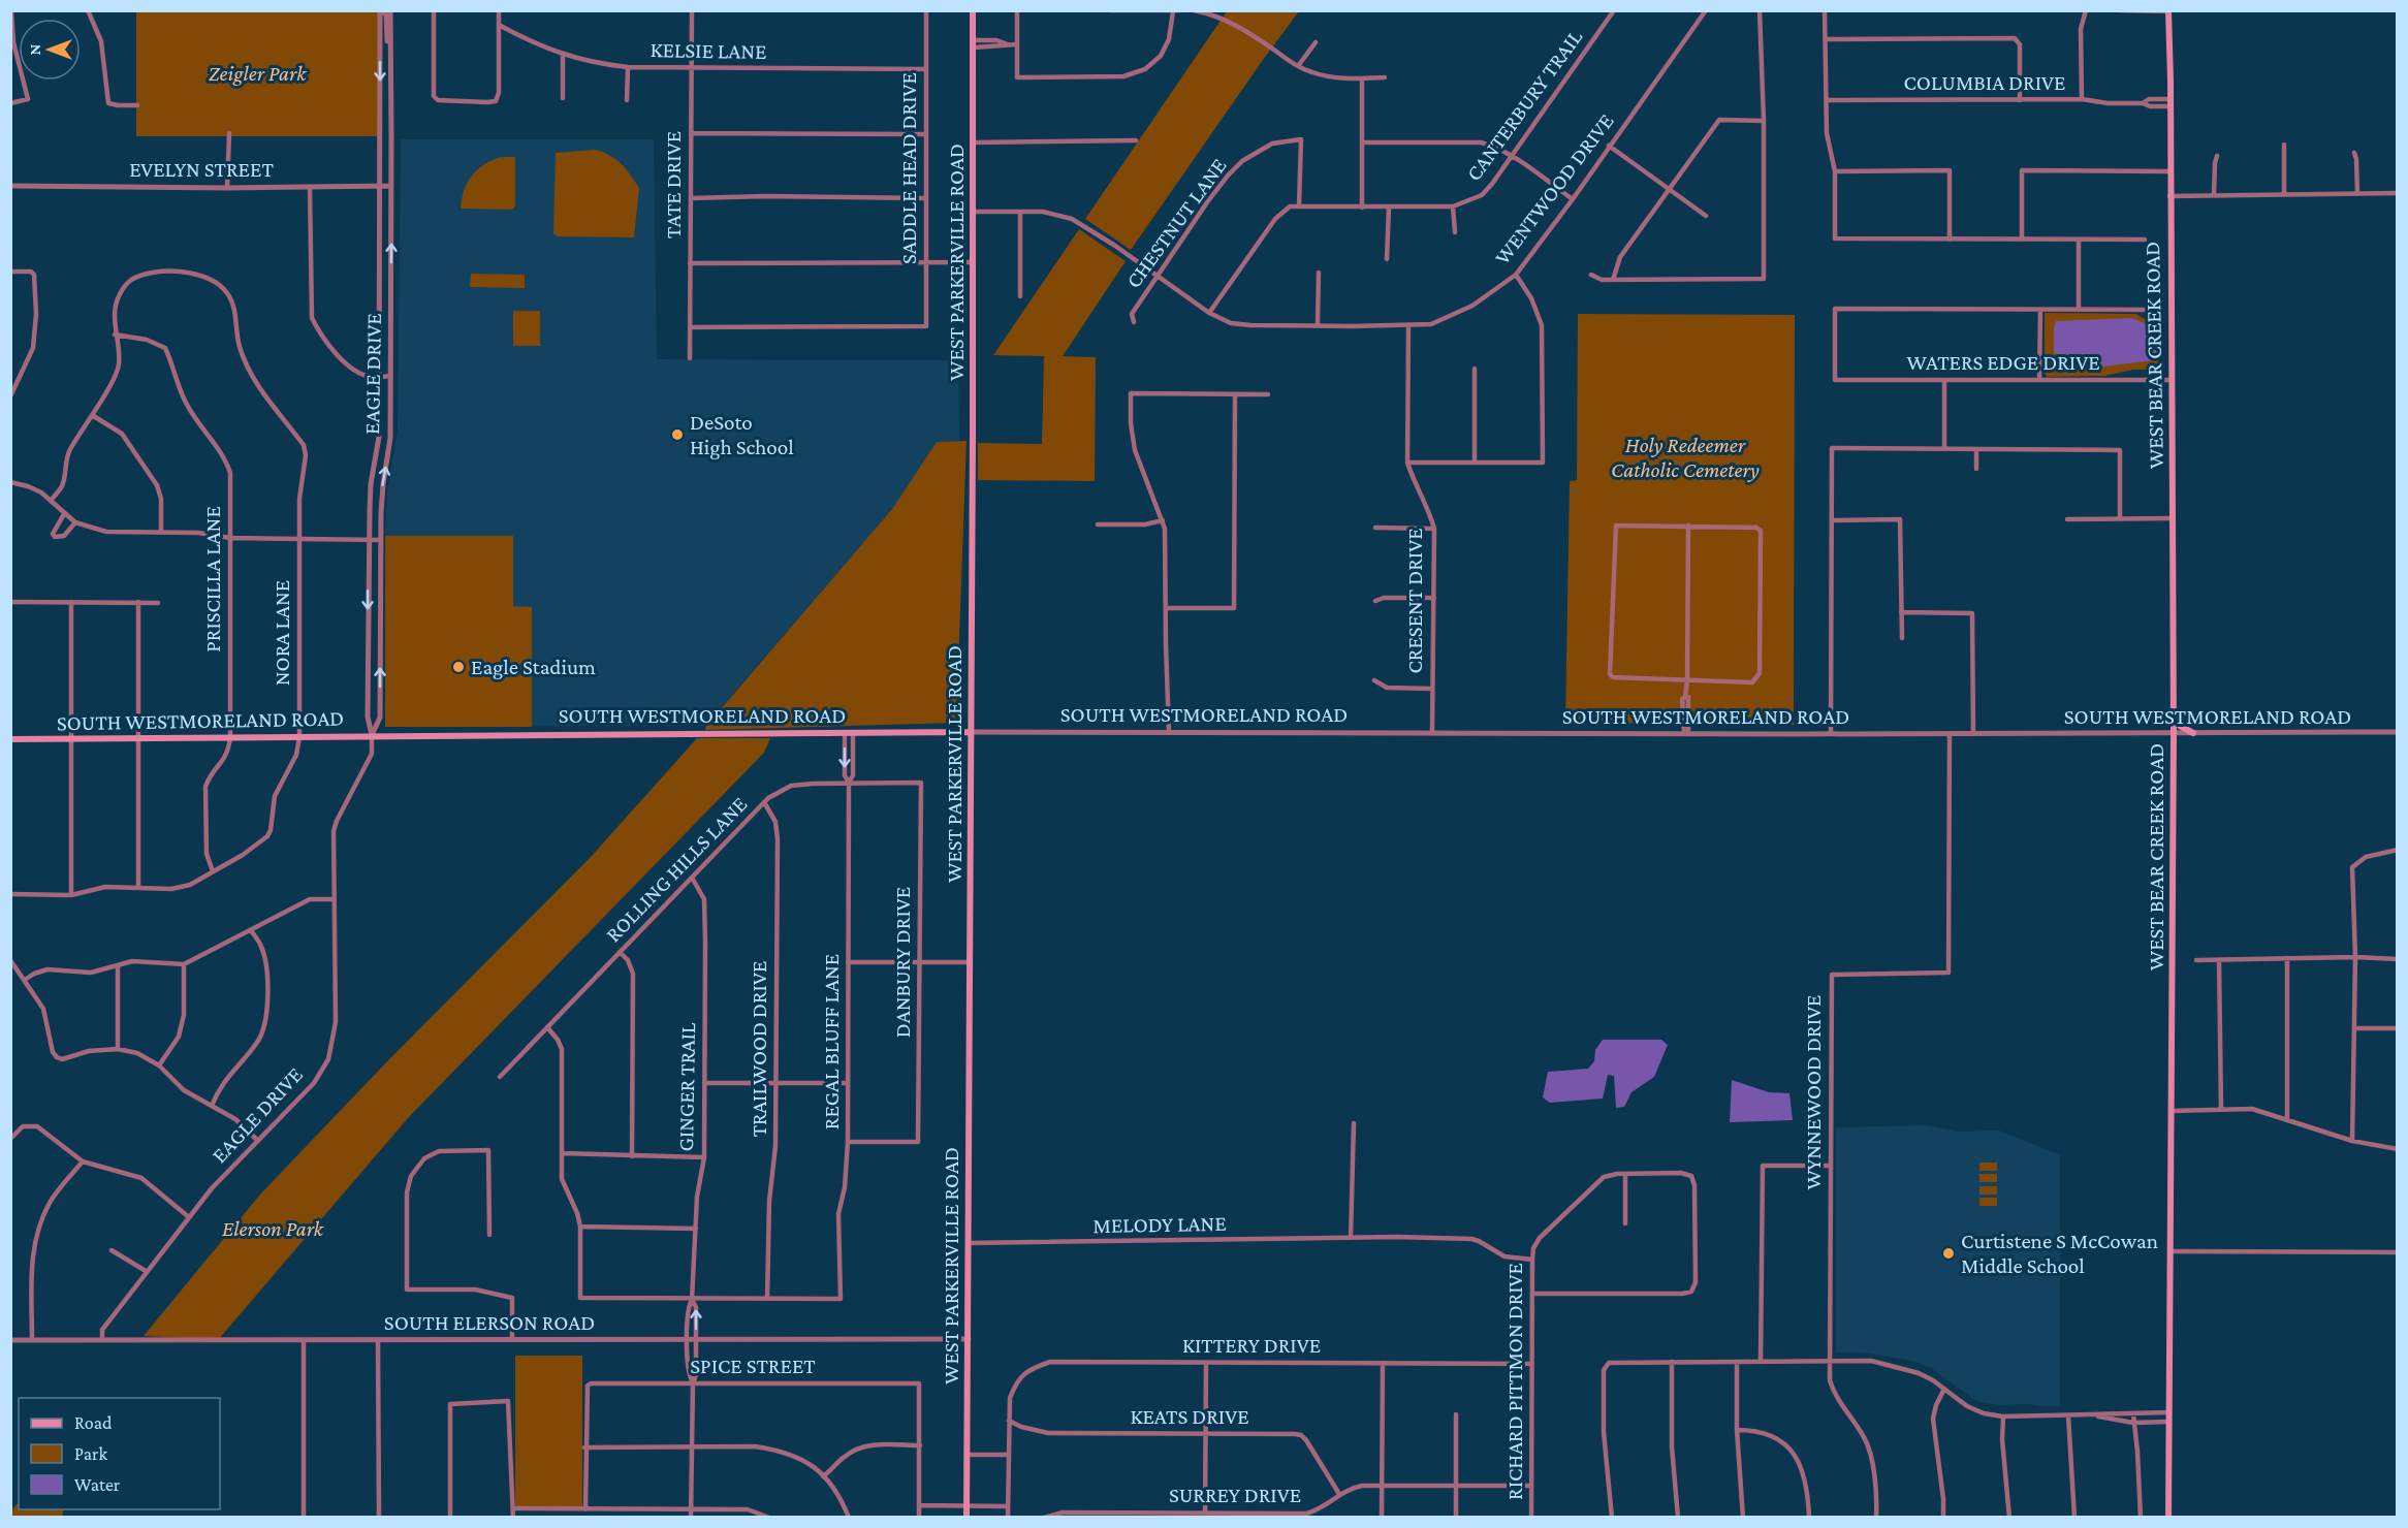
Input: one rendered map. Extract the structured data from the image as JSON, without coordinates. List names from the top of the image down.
{
  "streets": {
    "main road": ["WEST PARKERVILLE ROAD", "WEST BEAR CREEK ROAD", "SOUTH WESTMORELAND ROAD"],
    "street": [
      "KELSIE LANE",
      "COLUMBIA DRIVE",
      "CANTERBURY TRAIL",
      "SADDLE HEAD DRIVE",
      "EVELYN STREET",
      "TATE DRIVE",
      "WENTWOOD DRIVE",
      "CHESTNUT LANE",
      "WATERS EDGE DRIVE",
      "EAGLE DRIVE",
      "PRISCILLA LANE",
      "CRESENT DRIVE",
      "NORA LANE",
      "ROLLING HILLS LANE",
      "DANBURY DRIVE",
      "REGAL BLUFF LANE",
      "TRAILWOOD DRIVE",
      "GINGER TRAIL",
      "WYNNEWOOD DRIVE",
      "MELODY LANE",
      "SOUTH ELERSON ROAD",
      "KITTERY DRIVE",
      "SPICE STREET",
      "RICHARD PITTMON DRIVE",
      "KEATS DRIVE",
      "SURREY DRIVE"
    ]
  },
  "crossings": [
    ["KELSIE LANE", "SADDLE HEAD DRIVE"],
    ["KELSIE LANE", "TATE DRIVE"],
    ["COLUMBIA DRIVE", "WEST BEAR CREEK ROAD"],
    ["CANTERBURY TRAIL", "CHESTNUT LANE"],
    ["SADDLE HEAD DRIVE", "TATE DRIVE"],
    ["EVELYN STREET", "EAGLE DRIVE"],
    ["WENTWOOD DRIVE", "CHESTNUT LANE"],
    ["WENTWOOD DRIVE", "WEST PARKERVILLE ROAD"],
    ["WENTWOOD DRIVE", "CRESENT DRIVE"],
    ["WEST PARKERVILLE ROAD", "SOUTH WESTMORELAND ROAD"],
    ["WEST PARKERVILLE ROAD", "MELODY LANE"],
    ["WEST PARKERVILLE ROAD", "SOUTH ELERSON ROAD"],
    ["WEST BEAR CREEK ROAD", "WATERS EDGE DRIVE"],
    ["WEST BEAR CREEK ROAD", "SOUTH WESTMORELAND ROAD"],
    ["EAGLE DRIVE", "SOUTH WESTMORELAND ROAD"],
    ["EAGLE DRIVE", "SOUTH ELERSON ROAD"],
    ["PRISCILLA LANE", "NORA LANE"],
    ["PRISCILLA LANE", "SOUTH WESTMORELAND ROAD"],
    ["CRESENT DRIVE", "SOUTH WESTMORELAND ROAD"],
    ["NORA LANE", "SOUTH WESTMORELAND ROAD"],
    ["SOUTH WESTMORELAND ROAD", "REGAL BLUFF LANE"],
    ["SOUTH WESTMORELAND ROAD", "WYNNEWOOD DRIVE"],
    ["ROLLING HILLS LANE", "DANBURY DRIVE"],
    ["ROLLING HILLS LANE", "REGAL BLUFF LANE"],
    ["ROLLING HILLS LANE", "TRAILWOOD DRIVE"],
    ["ROLLING HILLS LANE", "GINGER TRAIL"],
    ["DANBURY DRIVE", "REGAL BLUFF LANE"],
    ["REGAL BLUFF LANE", "TRAILWOOD DRIVE"],
    ["GINGER TRAIL", "SOUTH ELERSON ROAD"],
    ["GINGER TRAIL", "SPICE STREET"],
    ["MELODY LANE", "RICHARD PITTMON DRIVE"],
    ["KITTERY DRIVE", "RICHARD PITTMON DRIVE"],
    ["KITTERY DRIVE", "KEATS DRIVE"],
    ["RICHARD PITTMON DRIVE", "SURREY DRIVE"],
    ["KEATS DRIVE", "SURREY DRIVE"]
  ],
  "parks": ["Zeigler Park", "Holy Redeemer Catholic Cemetery", "Elerson Park"],
  "places": ["DeSoto High School", "Eagle Stadium", "Curtistene S McCowan Middle School"],
  "legend": ["Road", "Park", "Water"],
  "north": "left"
}
